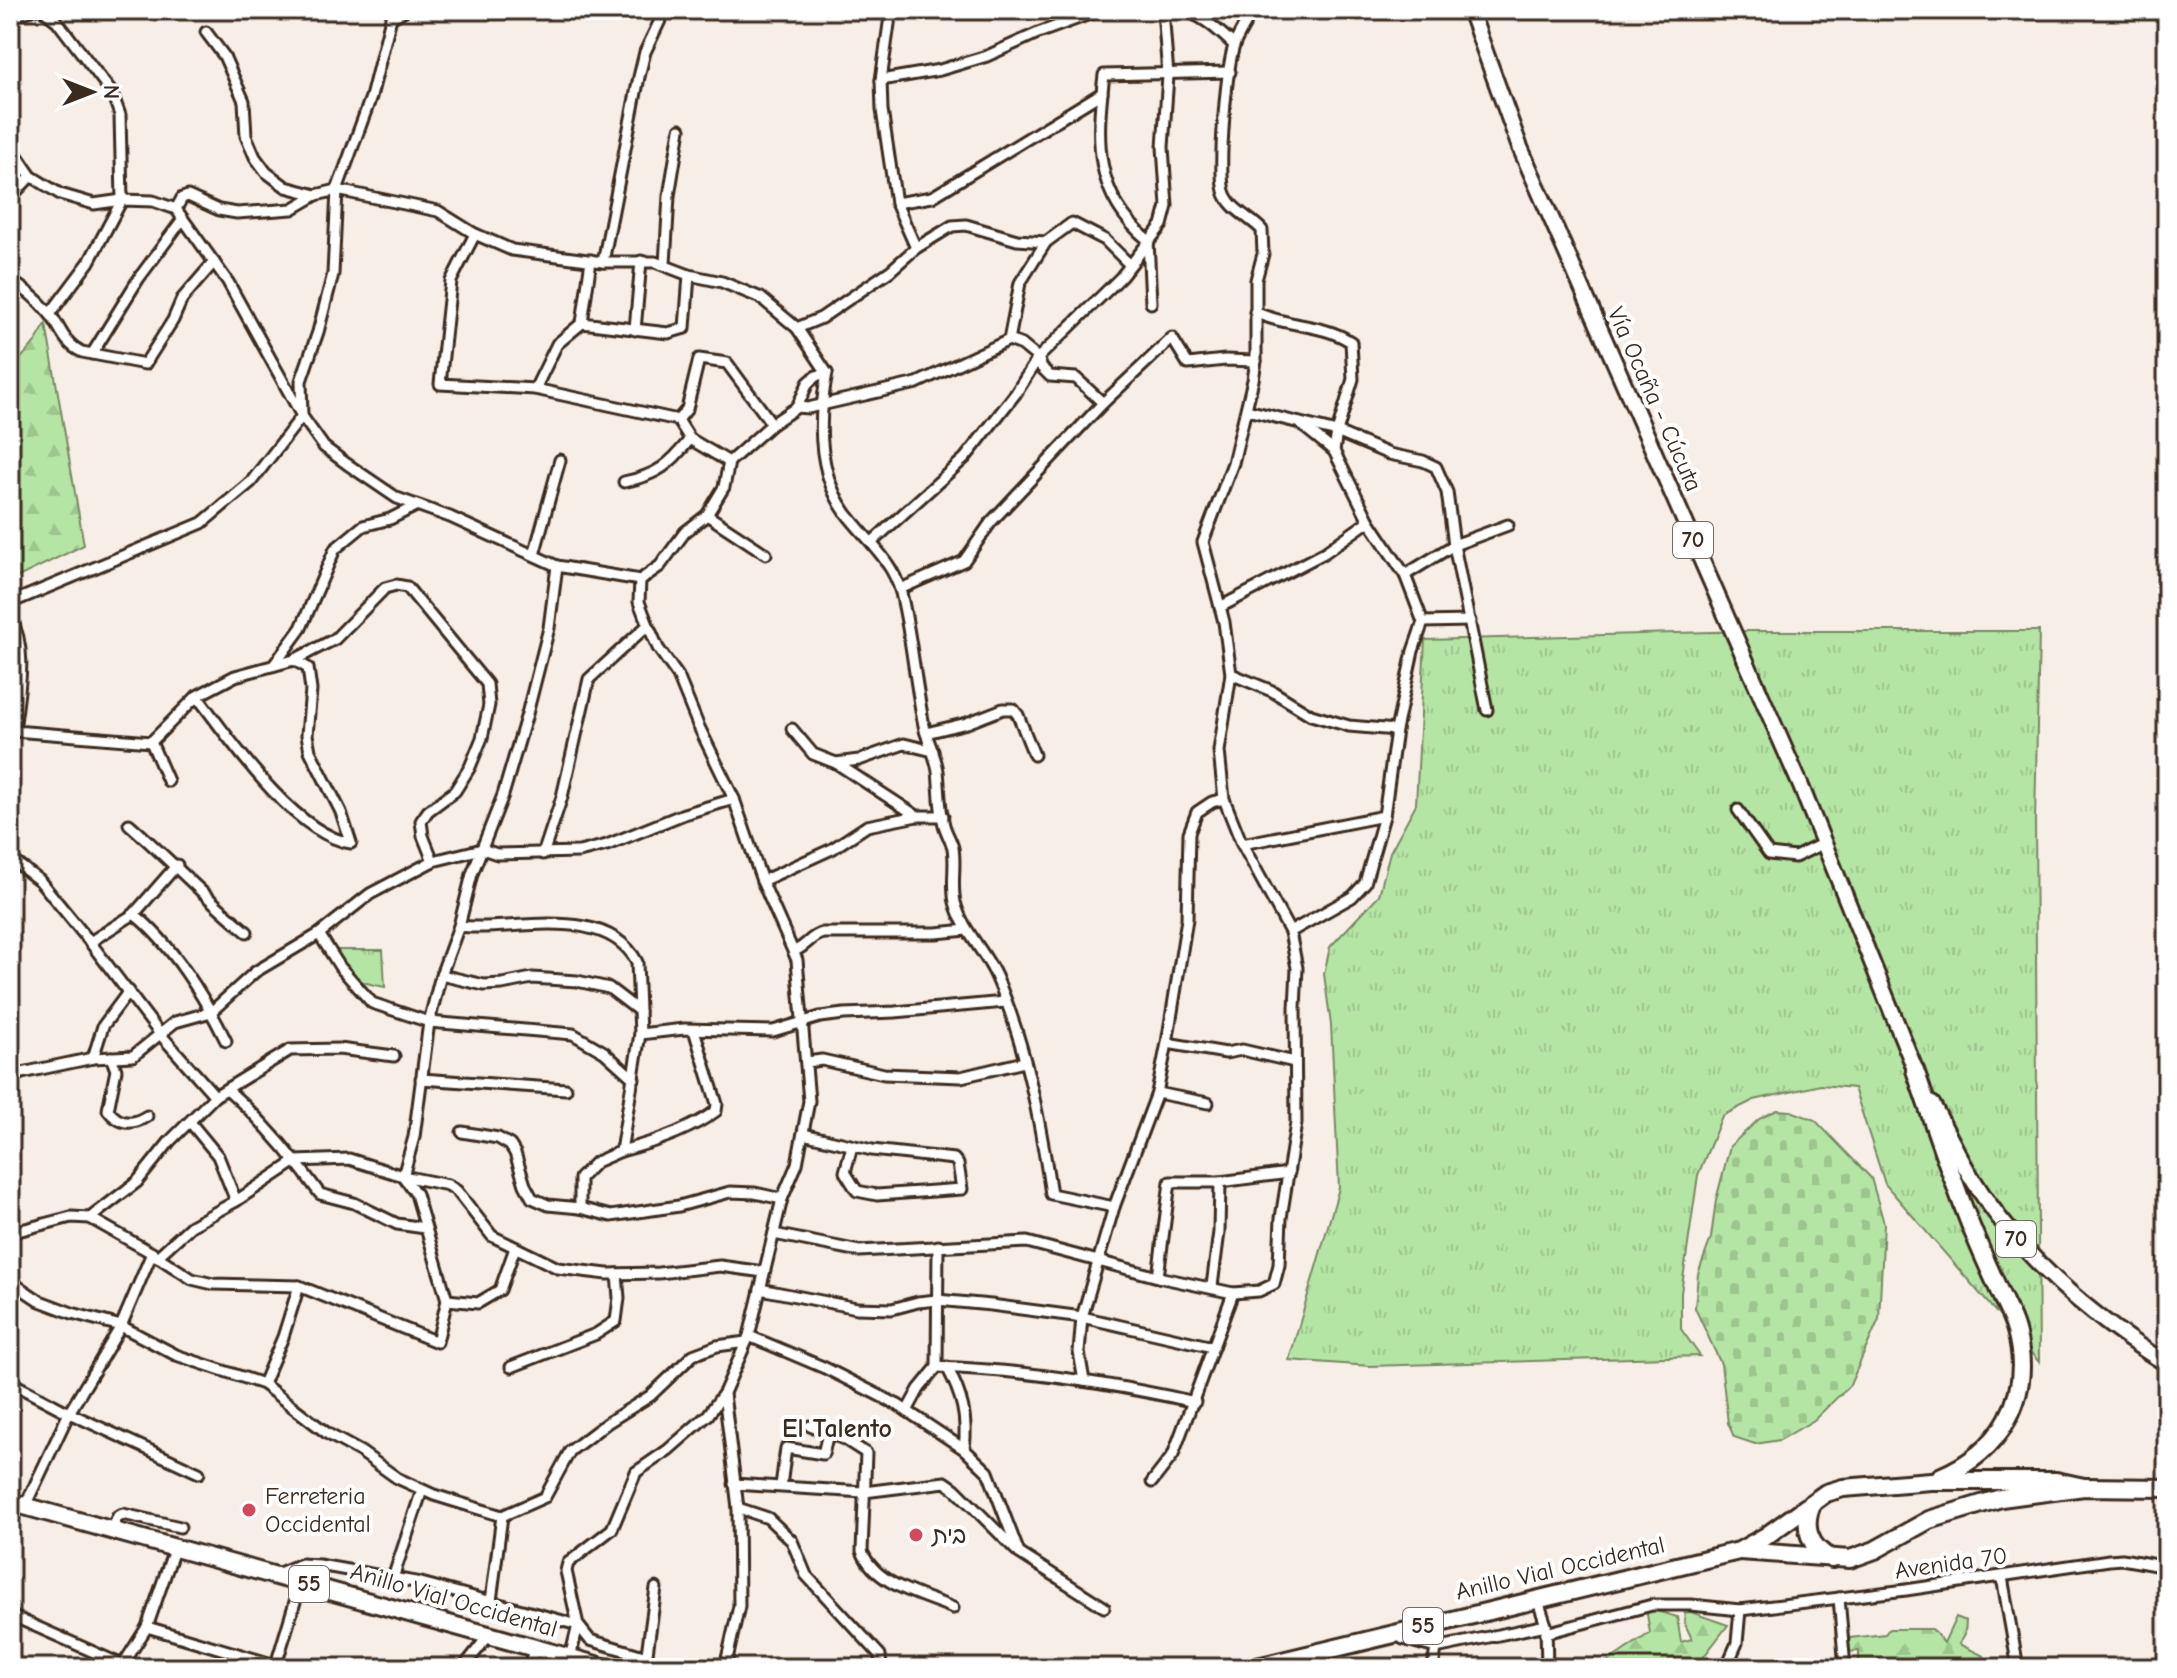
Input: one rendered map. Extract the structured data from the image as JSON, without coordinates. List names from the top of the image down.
{
  "streets": {
    "highway": ["Anillo Vial Occidental", "55"],
    "main road": ["Vía Ocaña - Cúcuta", "70"],
    "street": ["Avenida 70"]
  },
  "crossings": [
    ["Vía Ocaña - Cúcuta", "70"]
  ],
  "districts": ["El Talento"],
  "places": ["Ferreteria Occidental", "בית"],
  "north": "right"
}
